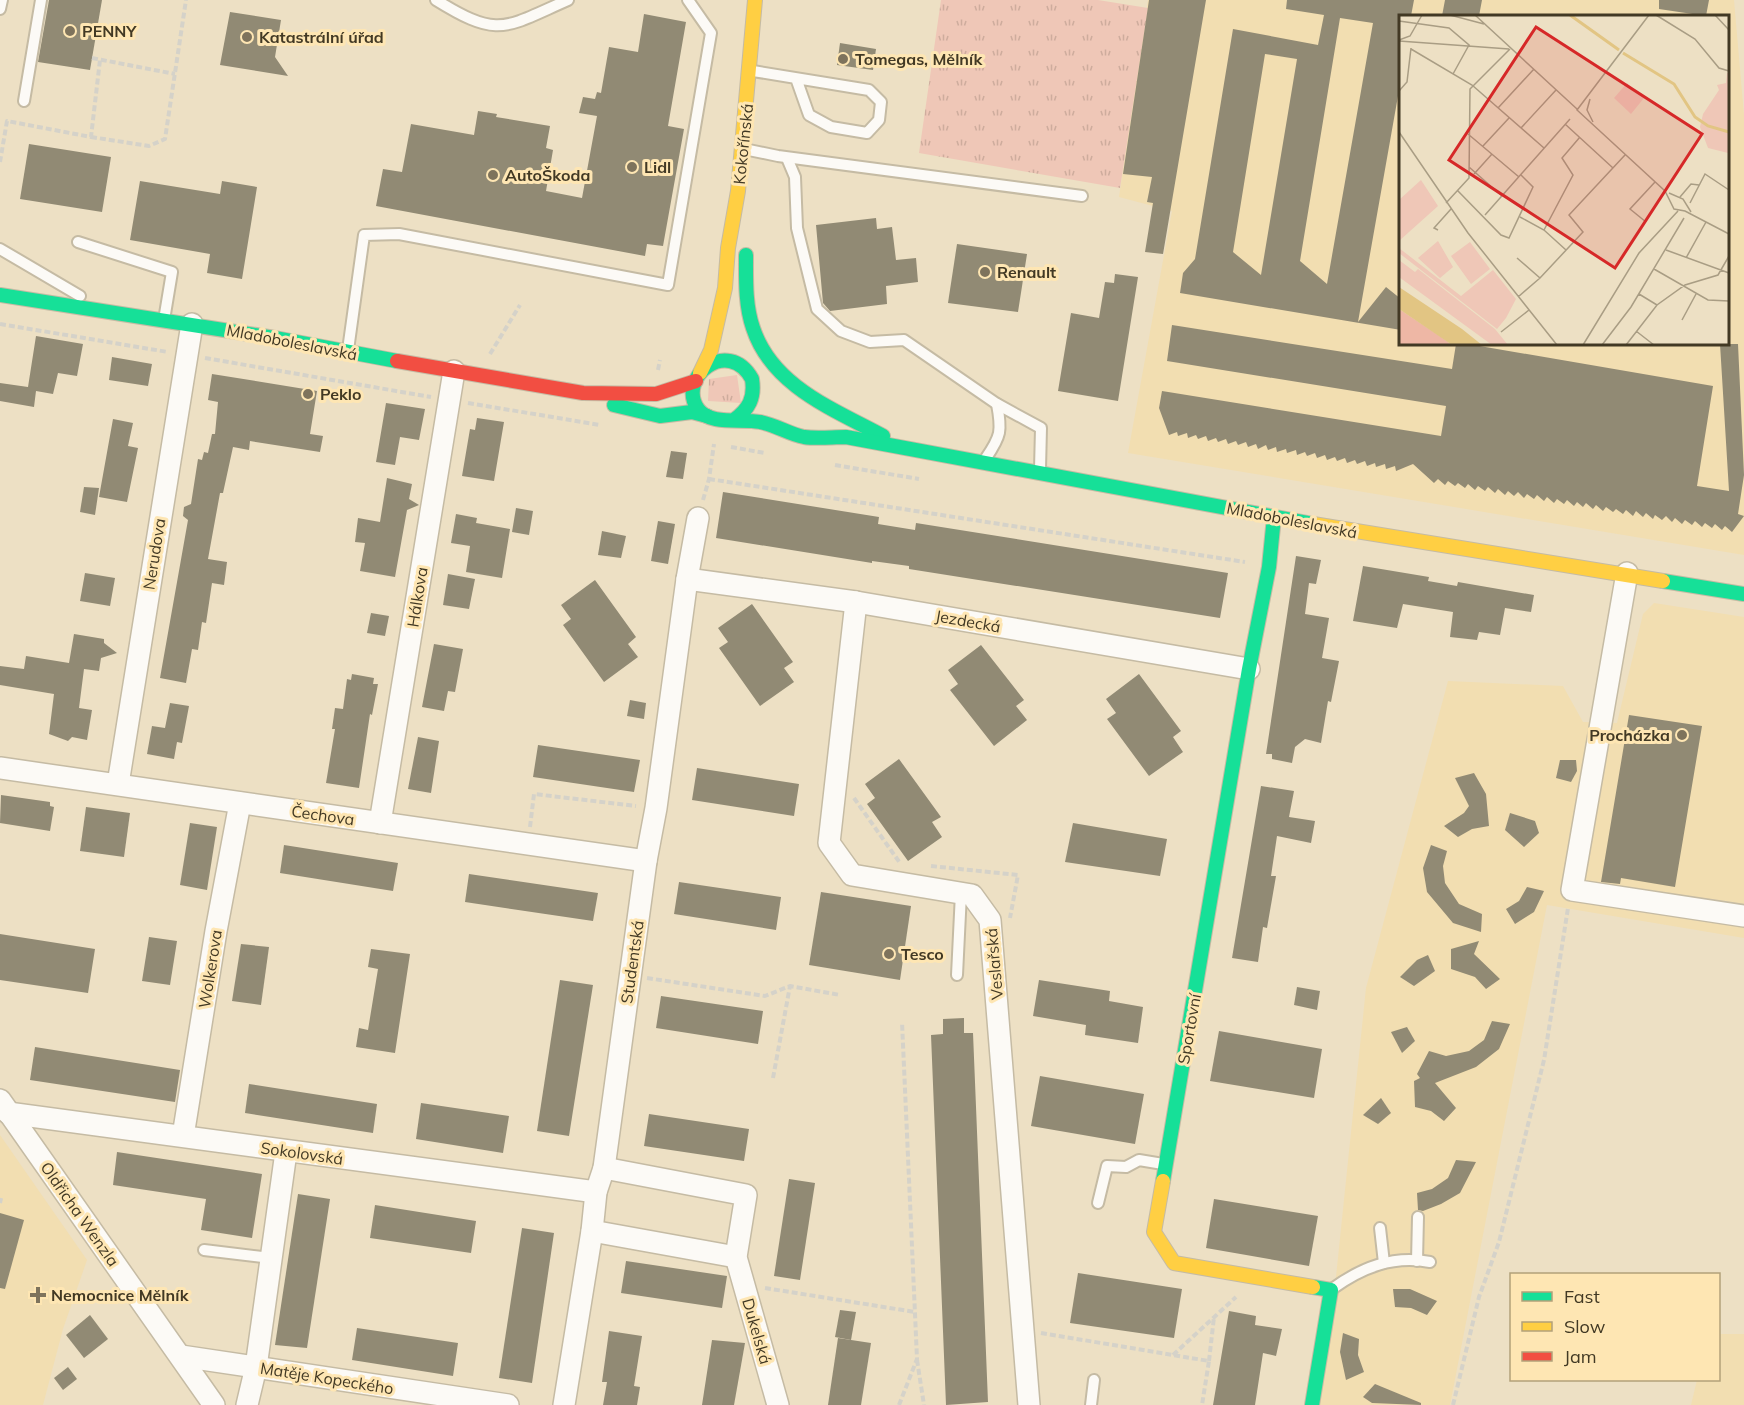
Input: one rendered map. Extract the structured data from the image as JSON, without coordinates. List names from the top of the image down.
{
  "streets": {
    "main road": ["Kokořínská", "Mladoboleslavská", "Sportovní"],
    "street": [
      "Nerudova",
      "Hálkova",
      "Jezdecká",
      "Čechova",
      "Studentská",
      "Veslařská",
      "Wolkerova",
      "Sokolovská",
      "Oldřicha Wenzla",
      "Dukelská",
      "Matěje Kopeckého"
    ]
  },
  "crossings": [
    ["Kokořínská", "Mladoboleslavská"],
    ["Mladoboleslavská", "Nerudova"],
    ["Mladoboleslavská", "Hálkova"],
    ["Mladoboleslavská", "Sportovní"],
    ["Nerudova", "Čechova"],
    ["Hálkova", "Čechova"],
    ["Jezdecká", "Studentská"],
    ["Jezdecká", "Veslařská"],
    ["Jezdecká", "Sportovní"],
    ["Čechova", "Studentská"],
    ["Čechova", "Wolkerova"],
    ["Studentská", "Sokolovská"],
    ["Wolkerova", "Sokolovská"],
    ["Sokolovská", "Oldřicha Wenzla"],
    ["Oldřicha Wenzla", "Matěje Kopeckého"]
  ],
  "places": {
    "other": [
      "PENNY",
      "Katastrální úřad",
      "Tomegas, Mělník",
      "Lidl",
      "AutoŠkoda",
      "Renault",
      "Peklo",
      "Procházka",
      "Tesco"
    ],
    "health": ["Nemocnice Mělník"]
  },
  "legend": ["Fast", "Slow", "Jam"]
}
